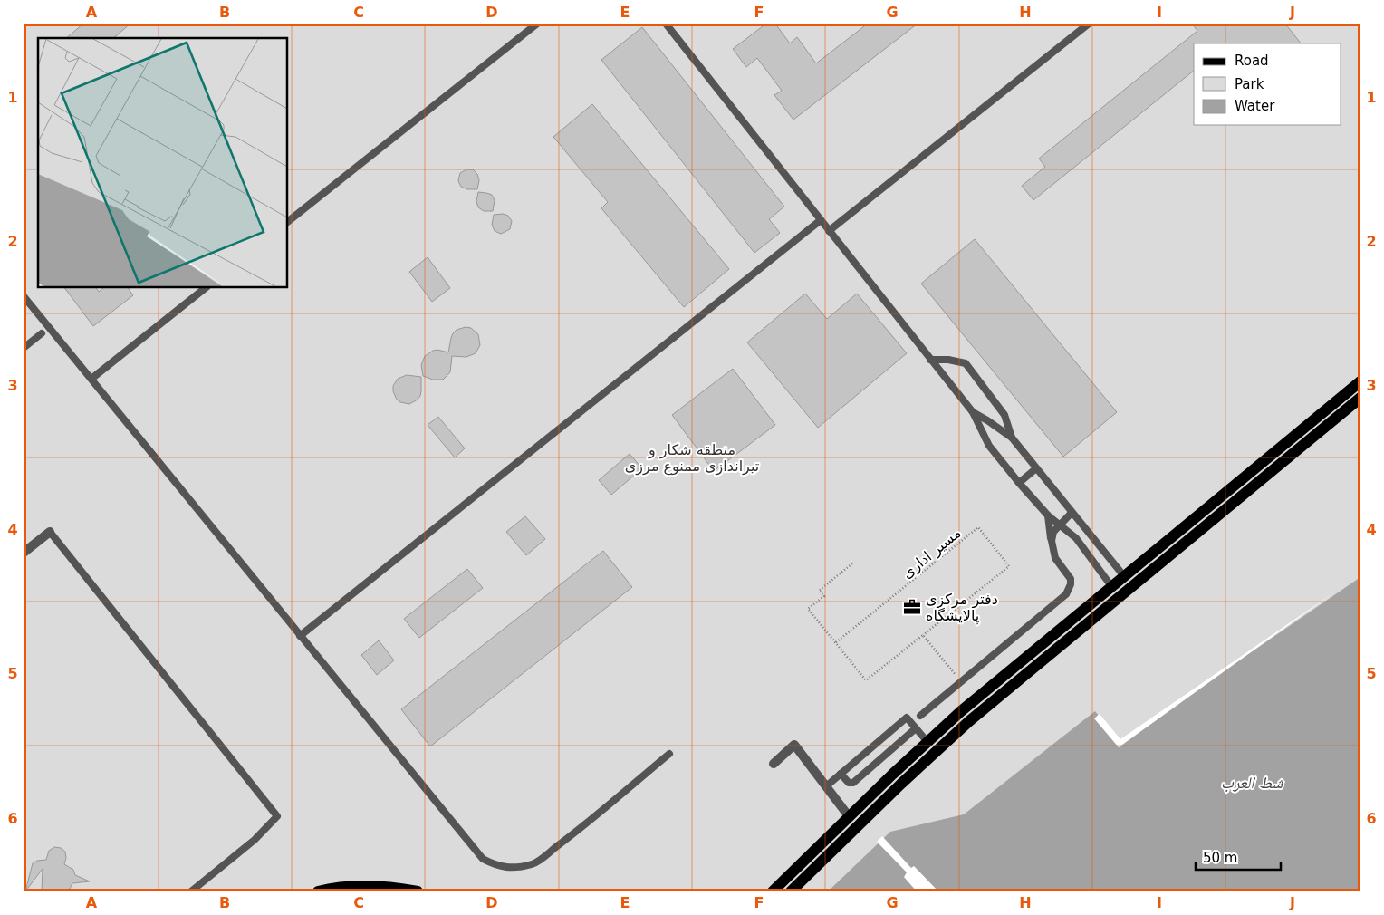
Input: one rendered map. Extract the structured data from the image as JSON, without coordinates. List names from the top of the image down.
{
  "streets": {
    "path": ["مسیر اداری"]
  },
  "water": ["شط العرب"],
  "parks": ["منطقه شکار و تیراندازی ممنوع مرزی"],
  "places": {
    "office": ["دفتر مرکزی پالایشگاه"]
  },
  "legend": ["Road", "Park", "Water"],
  "scale_bar": "50 m",
  "grid": {
    "columns": [
      "A",
      "B",
      "C",
      "D",
      "E",
      "F",
      "G",
      "H",
      "I",
      "J"
    ],
    "rows": [
      "1",
      "2",
      "3",
      "4",
      "5",
      "6"
    ]
  }
}
